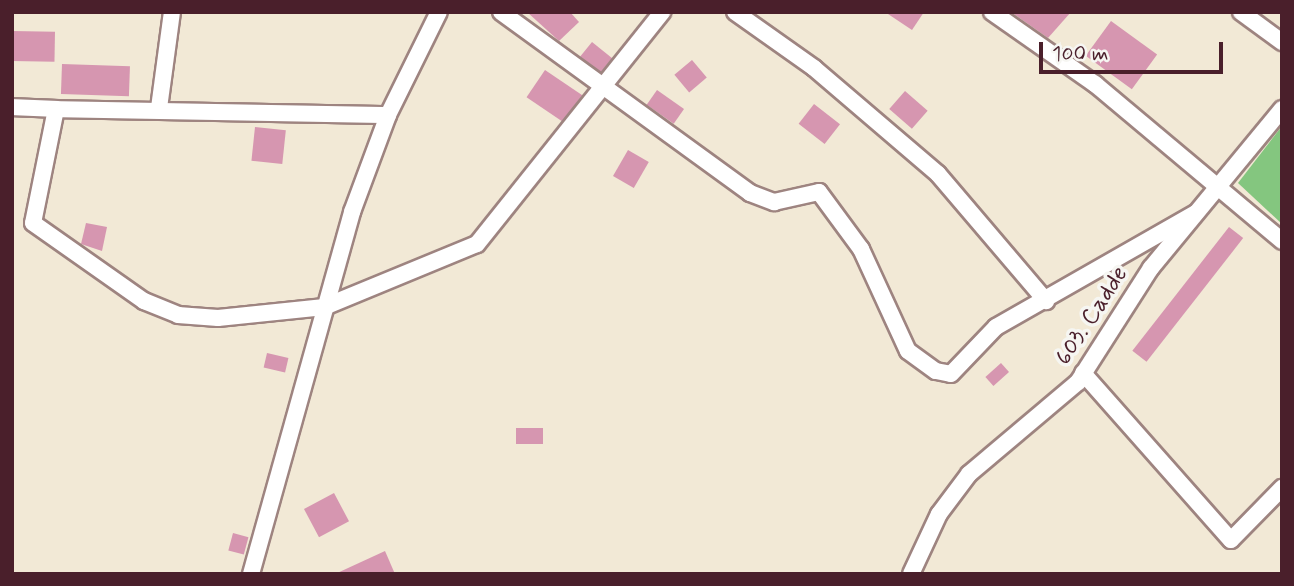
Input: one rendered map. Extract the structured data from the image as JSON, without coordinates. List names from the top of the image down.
{
  "streets": {
    "street": ["603. Cadde"]
  },
  "scale_bar": "100 m"
}
